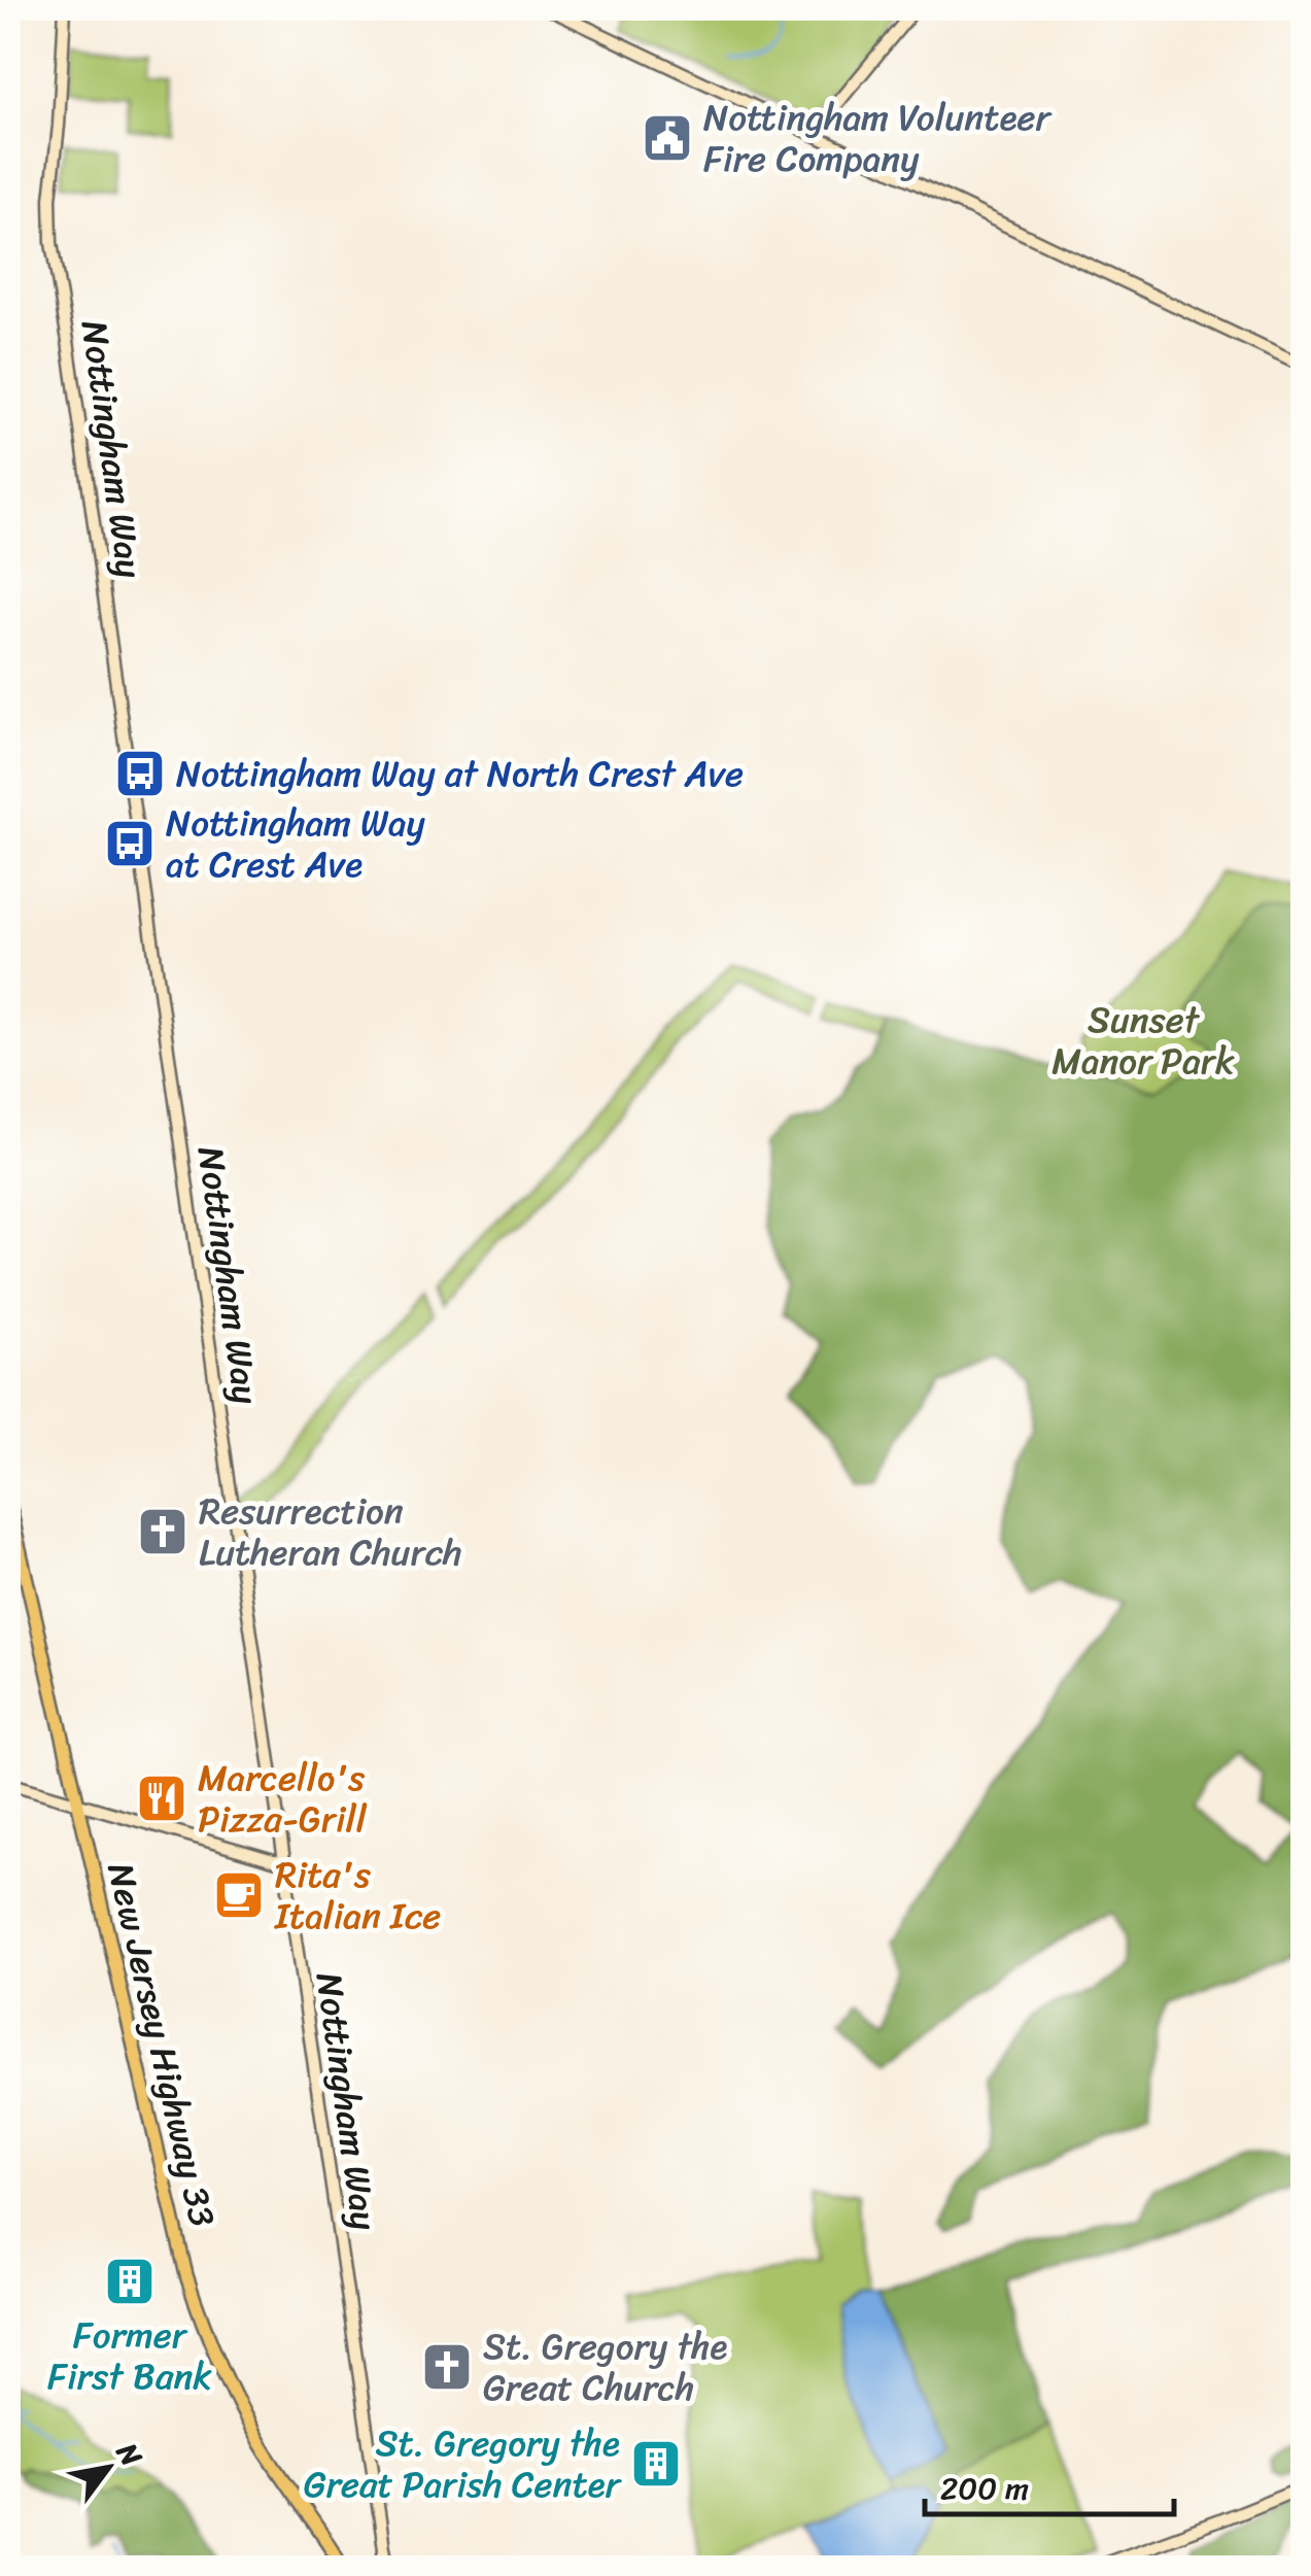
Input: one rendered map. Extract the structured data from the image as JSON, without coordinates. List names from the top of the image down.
{
  "streets": {
    "main road": ["New Jersey Highway 33"],
    "street": ["Nottingham Way"]
  },
  "parks": ["Sunset Manor Park"],
  "places": {
    "public building": ["Nottingham Volunteer Fire Company"],
    "bus stop": ["Nottingham Way at North Crest Ave", "Nottingham Way at Crest Ave"],
    "church": ["Resurrection Lutheran Church", "St. Gregory the Great Church"],
    "restaurant": ["Marcello's Pizza-Grill"],
    "cafe": ["Rita's Italian Ice"],
    "building": ["Former First Bank", "St. Gregory the Great Parish Center"]
  },
  "scale_bar": "200 m",
  "north": "top right"
}
